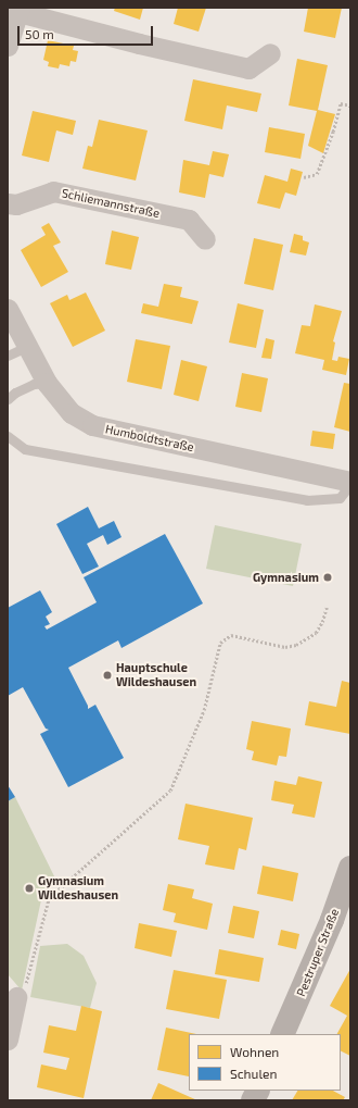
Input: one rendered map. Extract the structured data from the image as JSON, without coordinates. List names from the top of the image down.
{
  "streets": {
    "street": ["Schliemannstraße", "Humboldtstraße", "Pestruper Straße"]
  },
  "places": ["Gymnasium", "Hauptschule Wildeshausen", "Gymnasium Wildeshausen"],
  "legend": ["Wohnen", "Schulen"],
  "scale_bar": "50 m"
}
